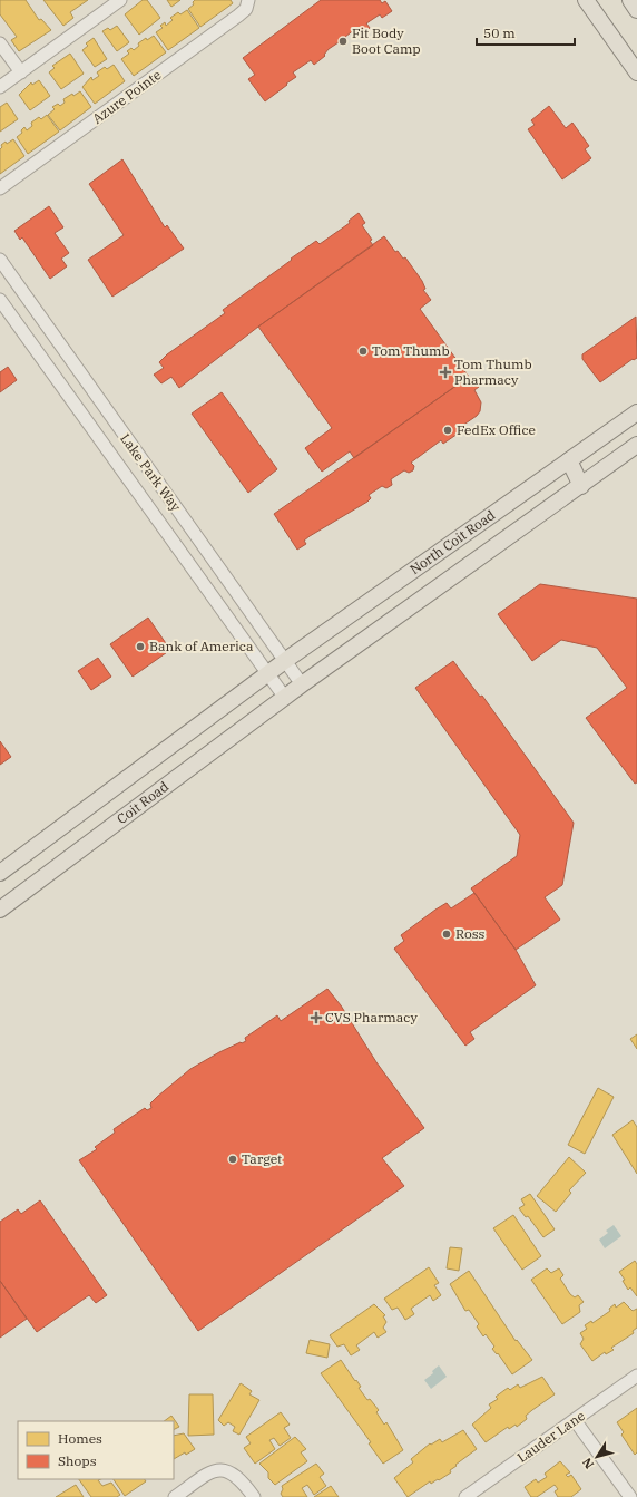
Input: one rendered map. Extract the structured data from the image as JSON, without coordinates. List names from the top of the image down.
{
  "streets": {
    "main road": ["North Coit Road", "Coit Road"],
    "street": ["Azure Pointe", "Lake Park Way", "Lauder Lane"]
  },
  "crossings": [
    ["Lake Park Way", "North Coit Road"],
    ["Lake Park Way", "Coit Road"],
    ["North Coit Road", "Coit Road"]
  ],
  "places": {
    "other": [
      "Fit Body Boot Camp",
      "Tom Thumb",
      "FedEx Office",
      "Bank of America",
      "Ross",
      "Target"
    ],
    "health": ["Tom Thumb Pharmacy", "CVS Pharmacy"]
  },
  "legend": ["Homes", "Shops"],
  "scale_bar": "50 m",
  "north": "bottom left"
}
